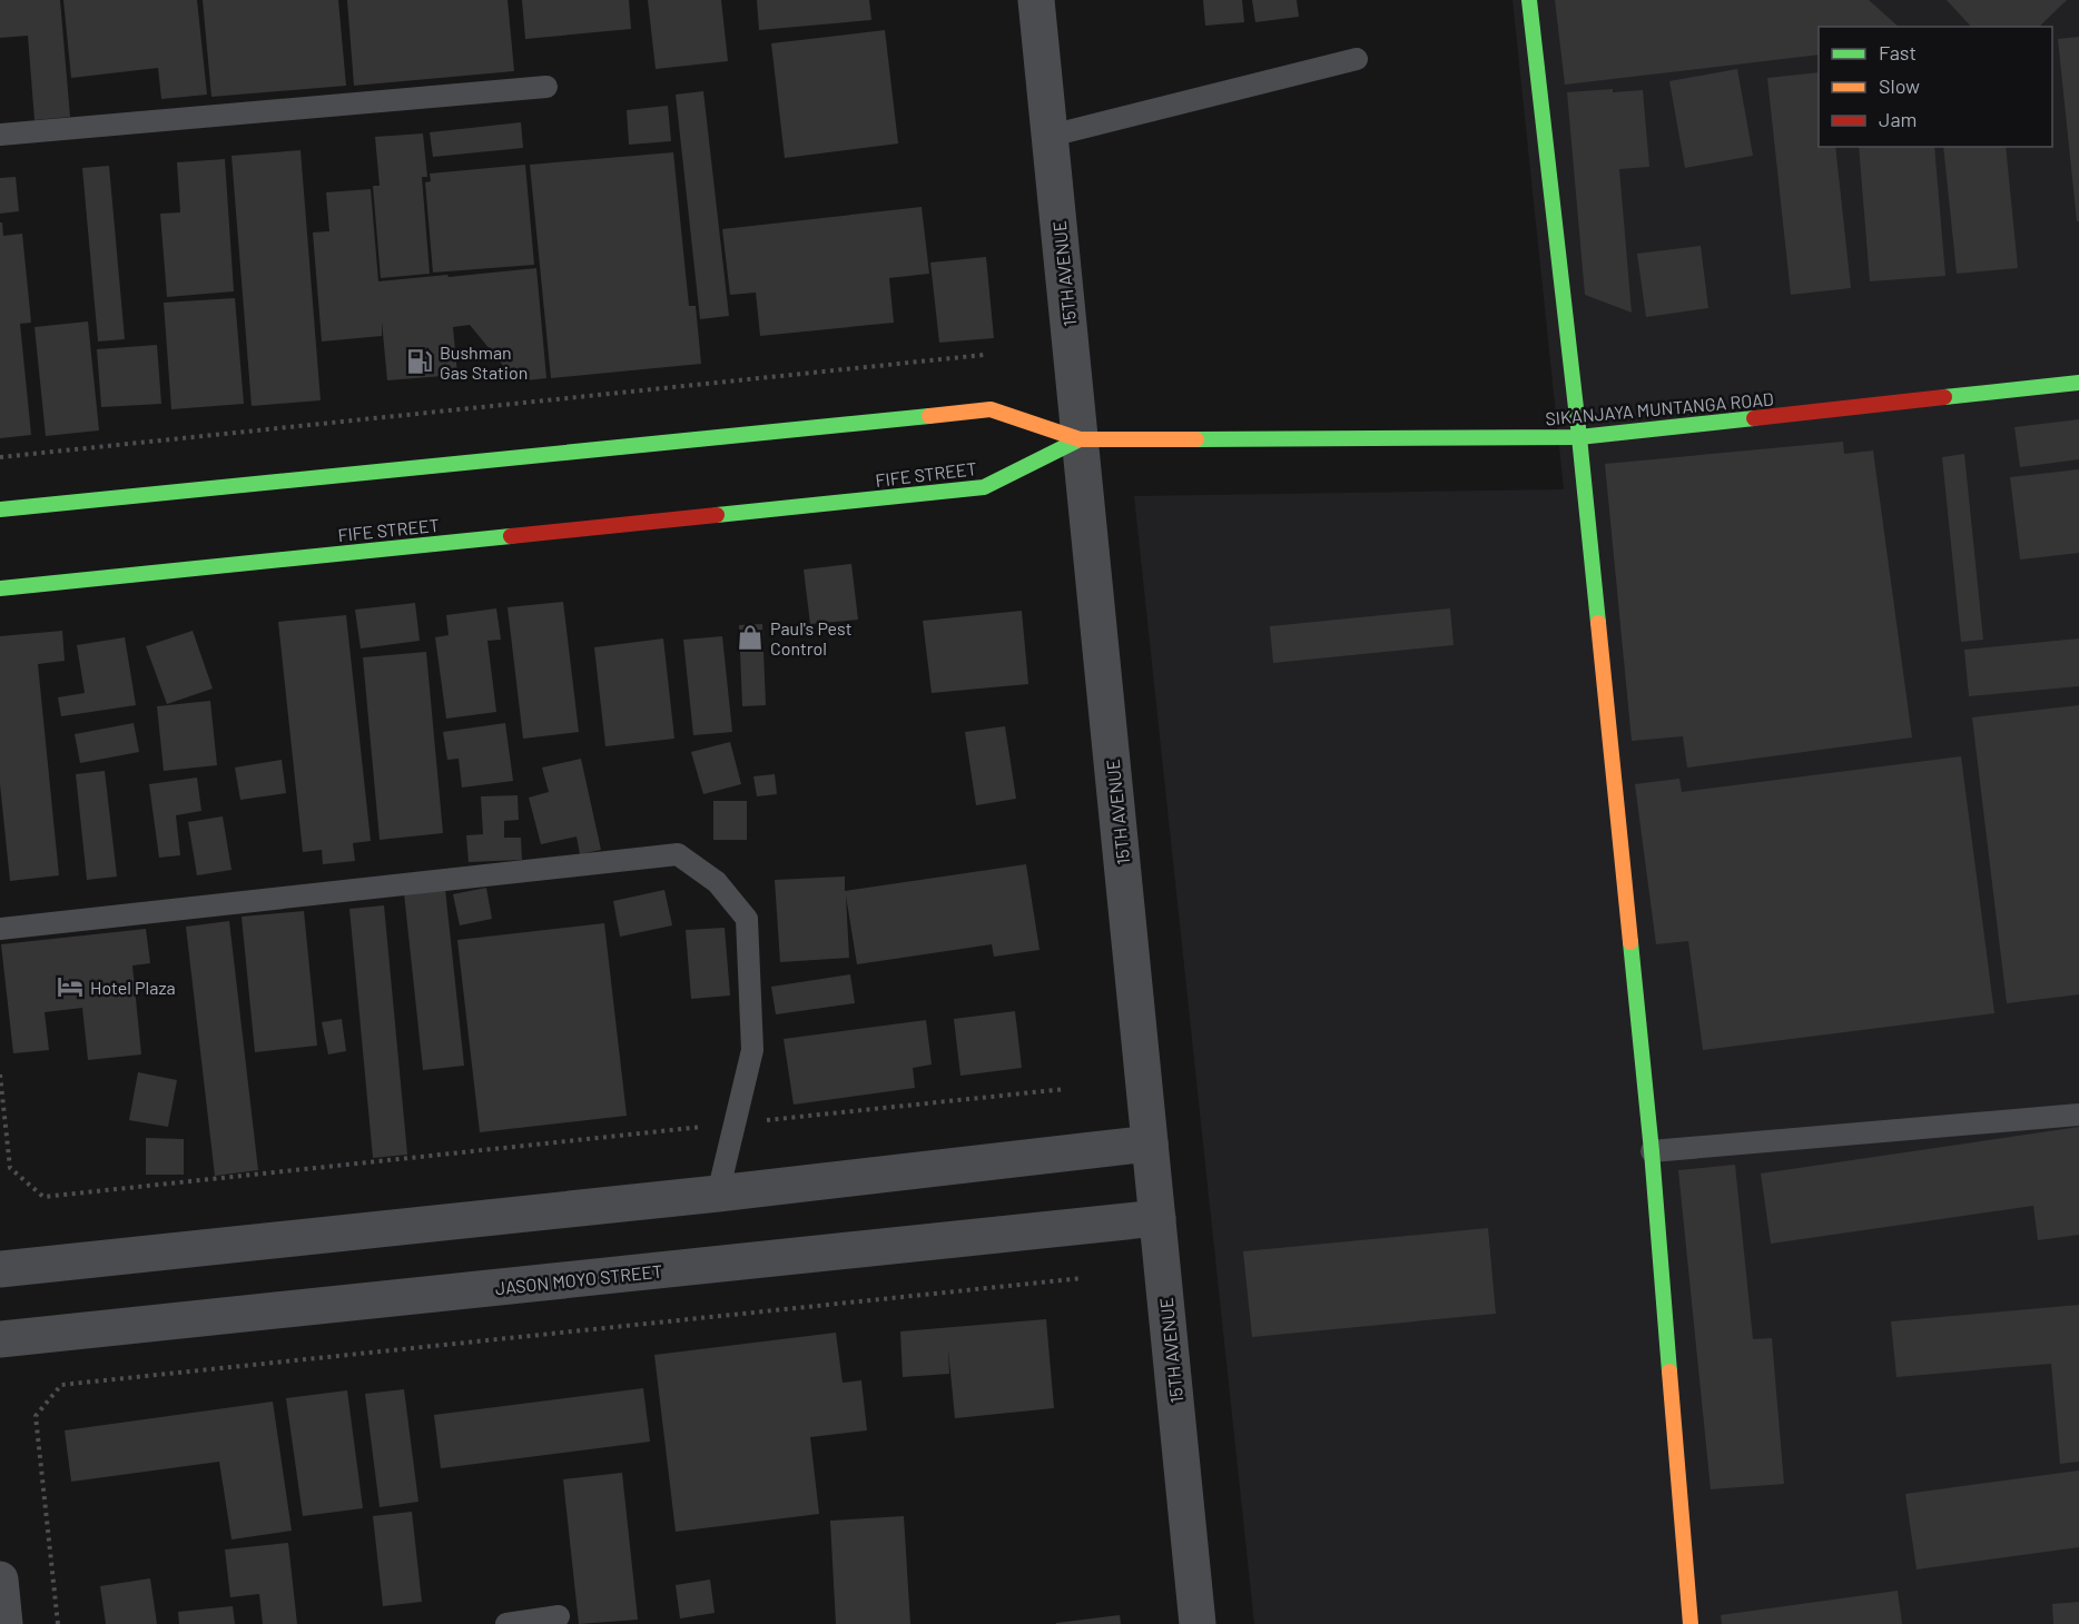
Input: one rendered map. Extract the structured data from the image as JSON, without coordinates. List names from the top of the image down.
{
  "streets": {
    "street": [
      "15TH AVENUE",
      "SIKANJAYA MUNTANGA ROAD",
      "FIFE STREET",
      "JASON MOYO STREET"
    ]
  },
  "crossings": [
    ["15TH AVENUE", "SIKANJAYA MUNTANGA ROAD"],
    ["15TH AVENUE", "FIFE STREET"],
    ["15TH AVENUE", "JASON MOYO STREET"],
    ["SIKANJAYA MUNTANGA ROAD", "FIFE STREET"]
  ],
  "places": {
    "fuel station": ["Bushman Gas Station"],
    "shop": ["Paul's Pest Control"],
    "hotel": ["Hotel Plaza"]
  },
  "legend": ["Fast", "Slow", "Jam"]
}
